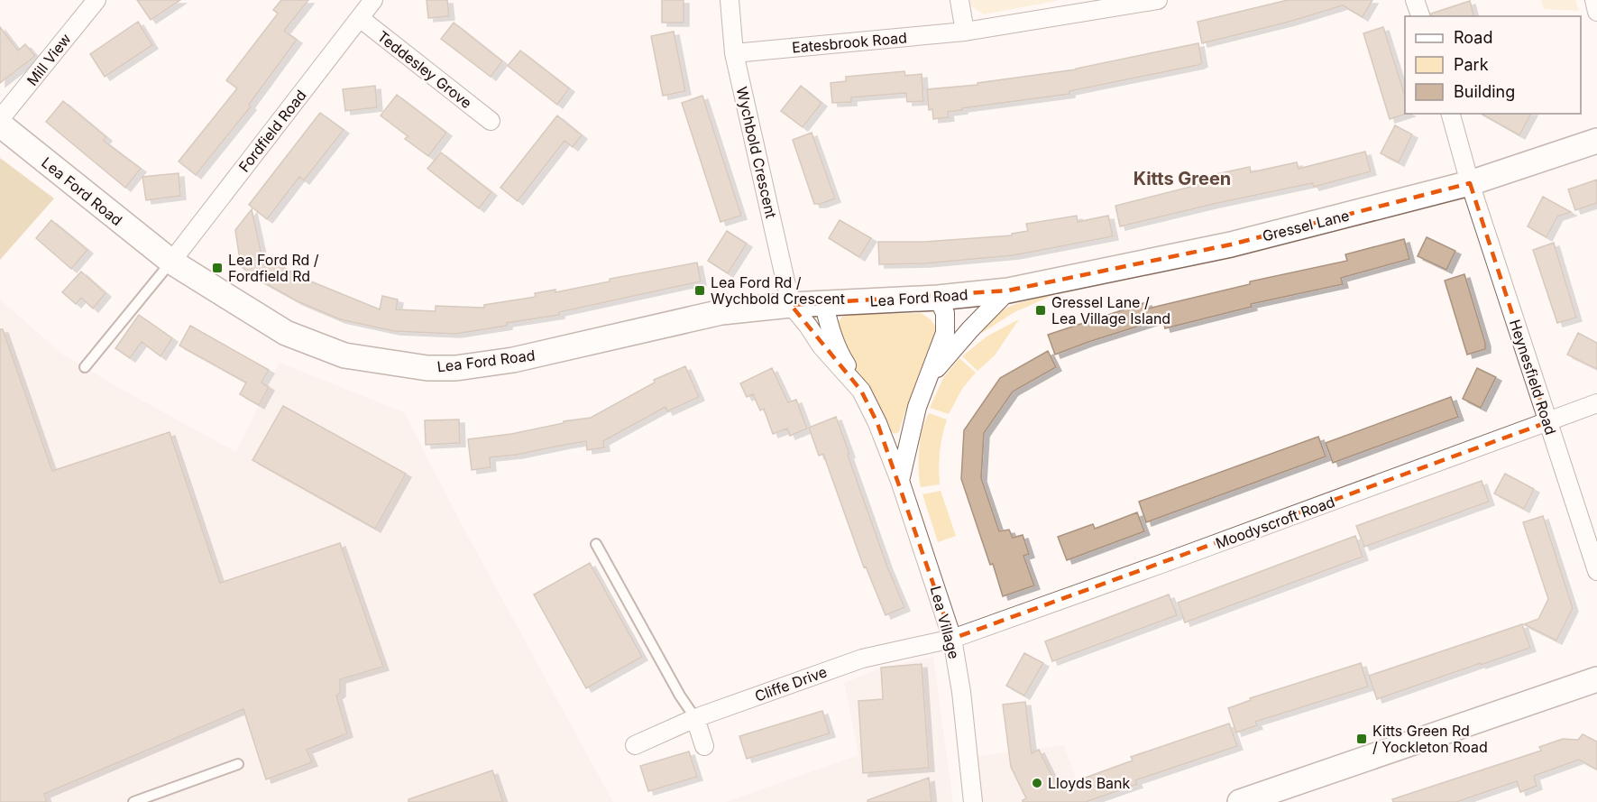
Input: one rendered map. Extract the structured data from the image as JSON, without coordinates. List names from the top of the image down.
{
  "streets": {
    "street": [
      "Eatesbrook Road",
      "Mill View",
      "Teddesley Grove",
      "Fordfield Road",
      "Wychbold Crescent",
      "Lea Ford Road",
      "Gressel Lane",
      "Heynesfield Road",
      "Moodyscroft Road",
      "Lea Village",
      "Cliffe Drive"
    ]
  },
  "crossings": [
    ["Eatesbrook Road", "Wychbold Crescent"],
    ["Teddesley Grove", "Fordfield Road"],
    ["Fordfield Road", "Lea Ford Road"],
    ["Wychbold Crescent", "Lea Ford Road"],
    ["Wychbold Crescent", "Lea Village"],
    ["Lea Ford Road", "Gressel Lane"],
    ["Lea Ford Road", "Lea Village"],
    ["Gressel Lane", "Heynesfield Road"],
    ["Gressel Lane", "Lea Village"],
    ["Heynesfield Road", "Moodyscroft Road"],
    ["Moodyscroft Road", "Lea Village"],
    ["Moodyscroft Road", "Cliffe Drive"],
    ["Lea Village", "Cliffe Drive"]
  ],
  "districts": ["Kitts Green"],
  "places": {
    "transit": [
      "Lea Ford Rd / Fordfield Rd",
      "Lea Ford Rd / Wychbold Crescent",
      "Gressel Lane / Lea Village Island",
      "Kitts Green Rd / Yockleton Road"
    ],
    "other": ["Lloyds Bank"]
  },
  "legend": ["Road", "Park", "Building"]
}
